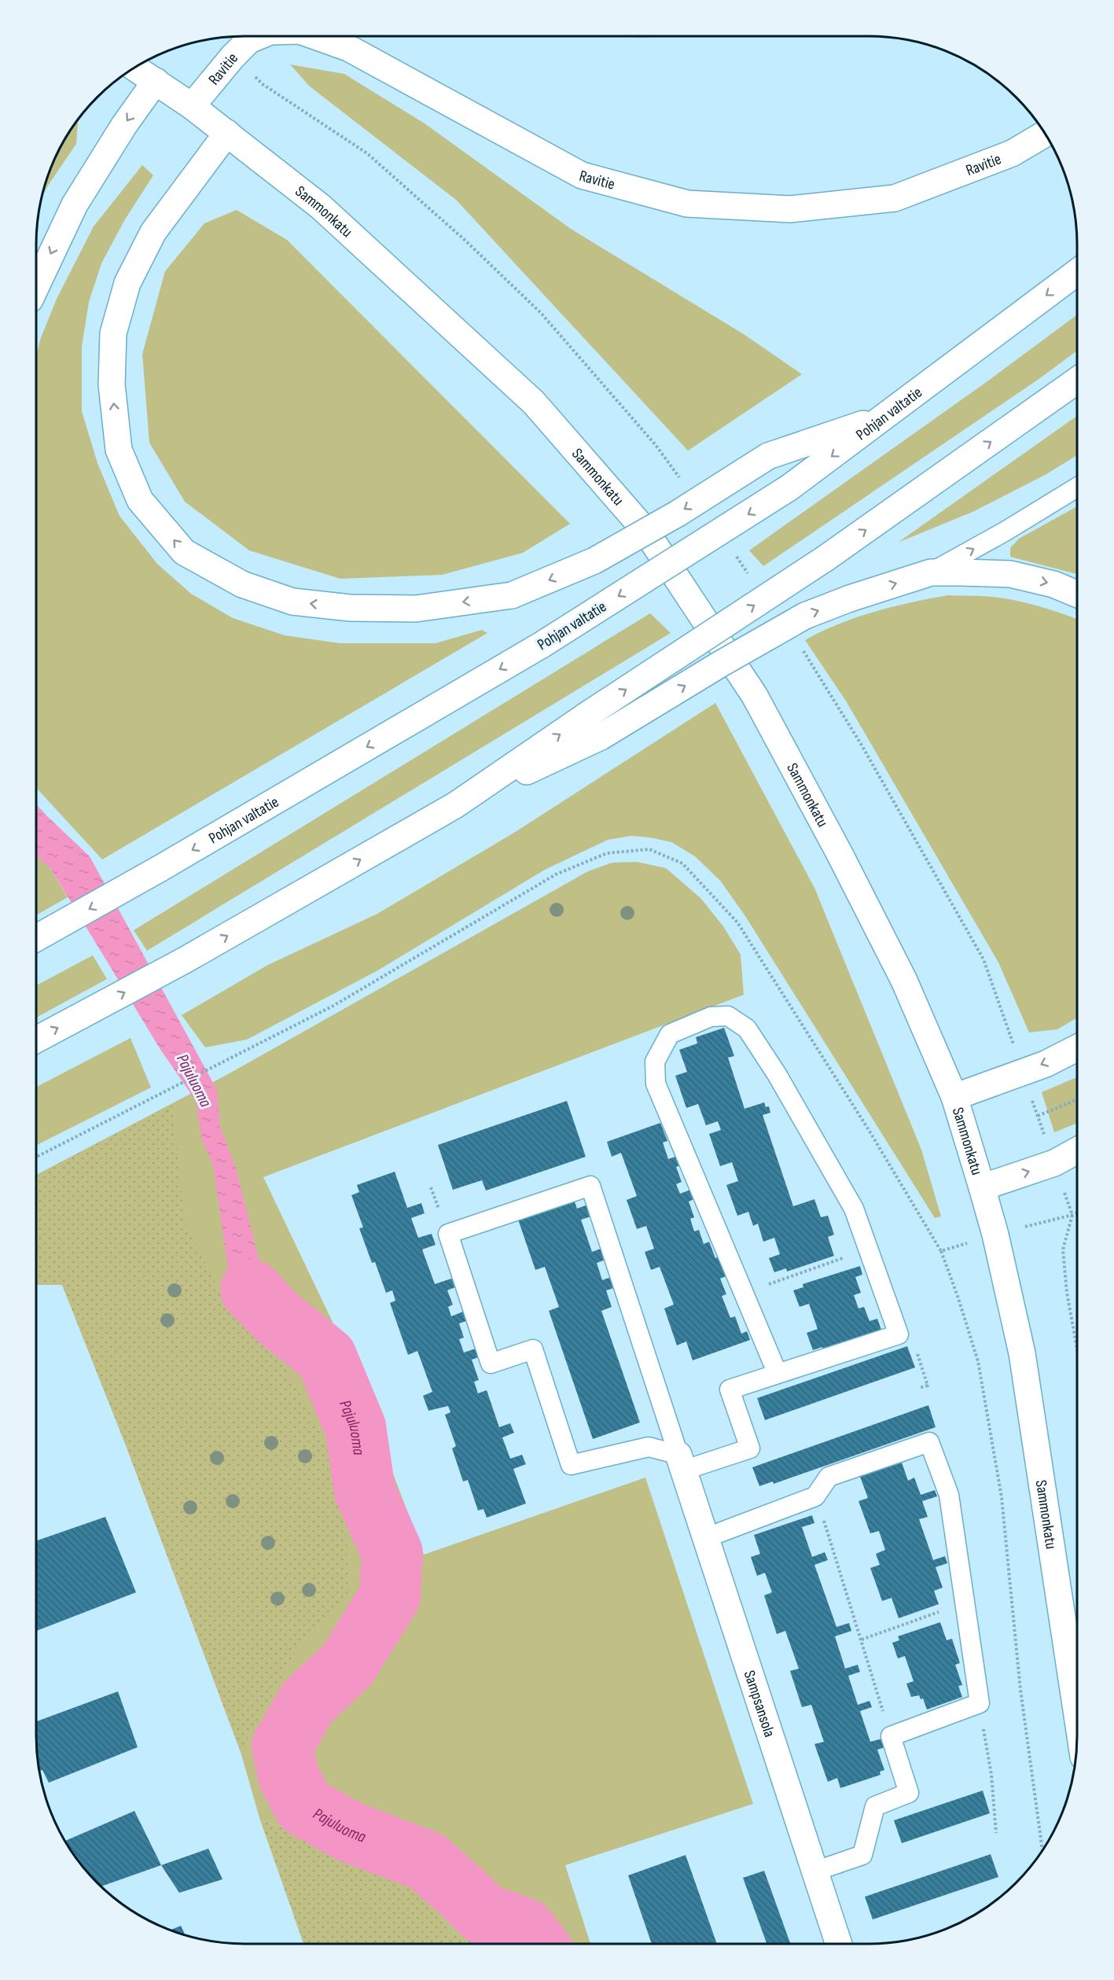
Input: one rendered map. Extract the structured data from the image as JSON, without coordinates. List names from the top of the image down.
{
  "streets": {
    "main road": [
      "Ravitie",
      "Sammonkatu",
      "Pohjan valtatie",
      "Sampsansola"
    ]
  },
  "crossings": [
    ["Ravitie", "Sammonkatu"]
  ],
  "water": ["Pajuluoma"]
}
